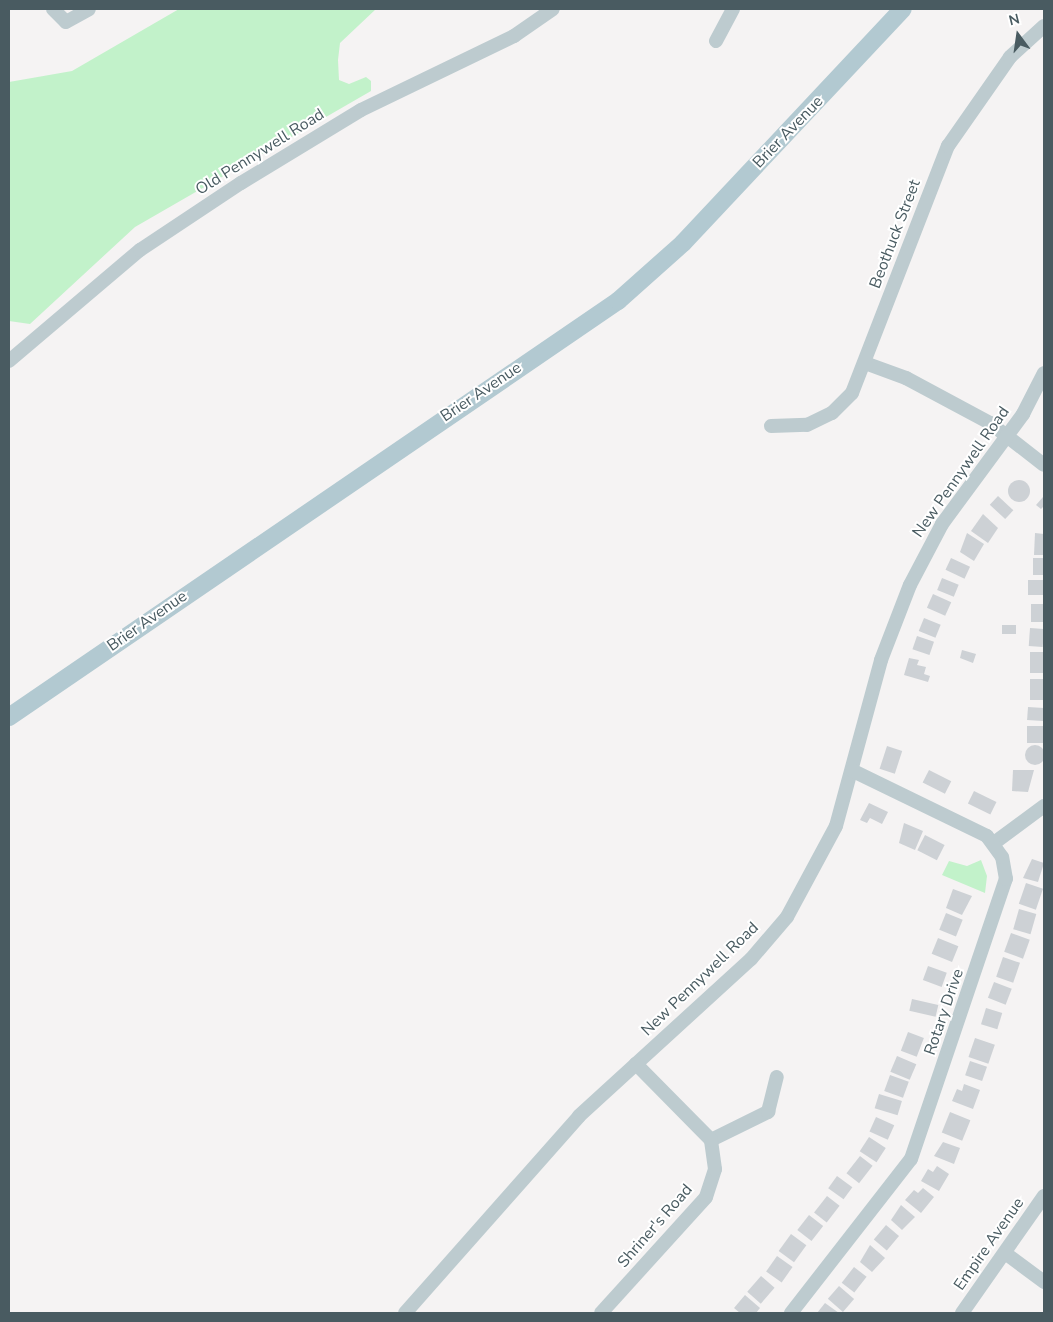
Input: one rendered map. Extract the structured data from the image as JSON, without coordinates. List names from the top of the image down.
{
  "streets": {
    "main road": ["Brier Avenue"],
    "street": [
      "Old Pennywell Road",
      "Beothuck Street",
      "New Pennywell Road",
      "Rotary Drive",
      "Shriner's Road",
      "Empire Avenue"
    ]
  },
  "north": "top"
}
